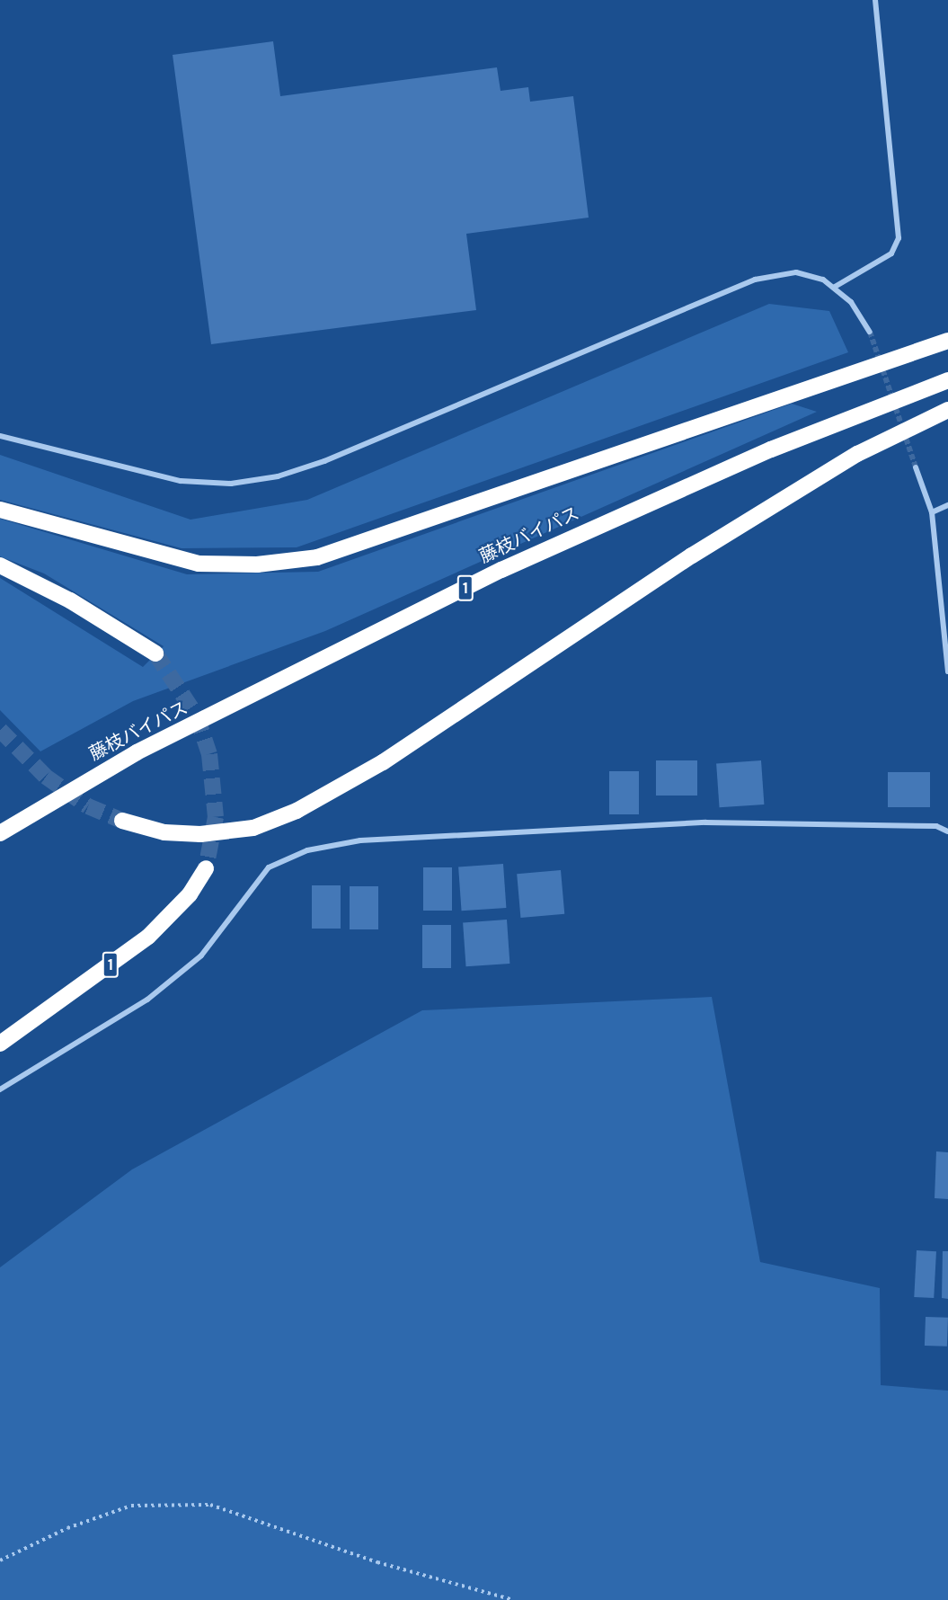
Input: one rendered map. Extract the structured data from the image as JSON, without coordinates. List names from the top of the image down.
{
  "streets": {
    "highway": ["藤枝バイパス", "1"]
  }
}
